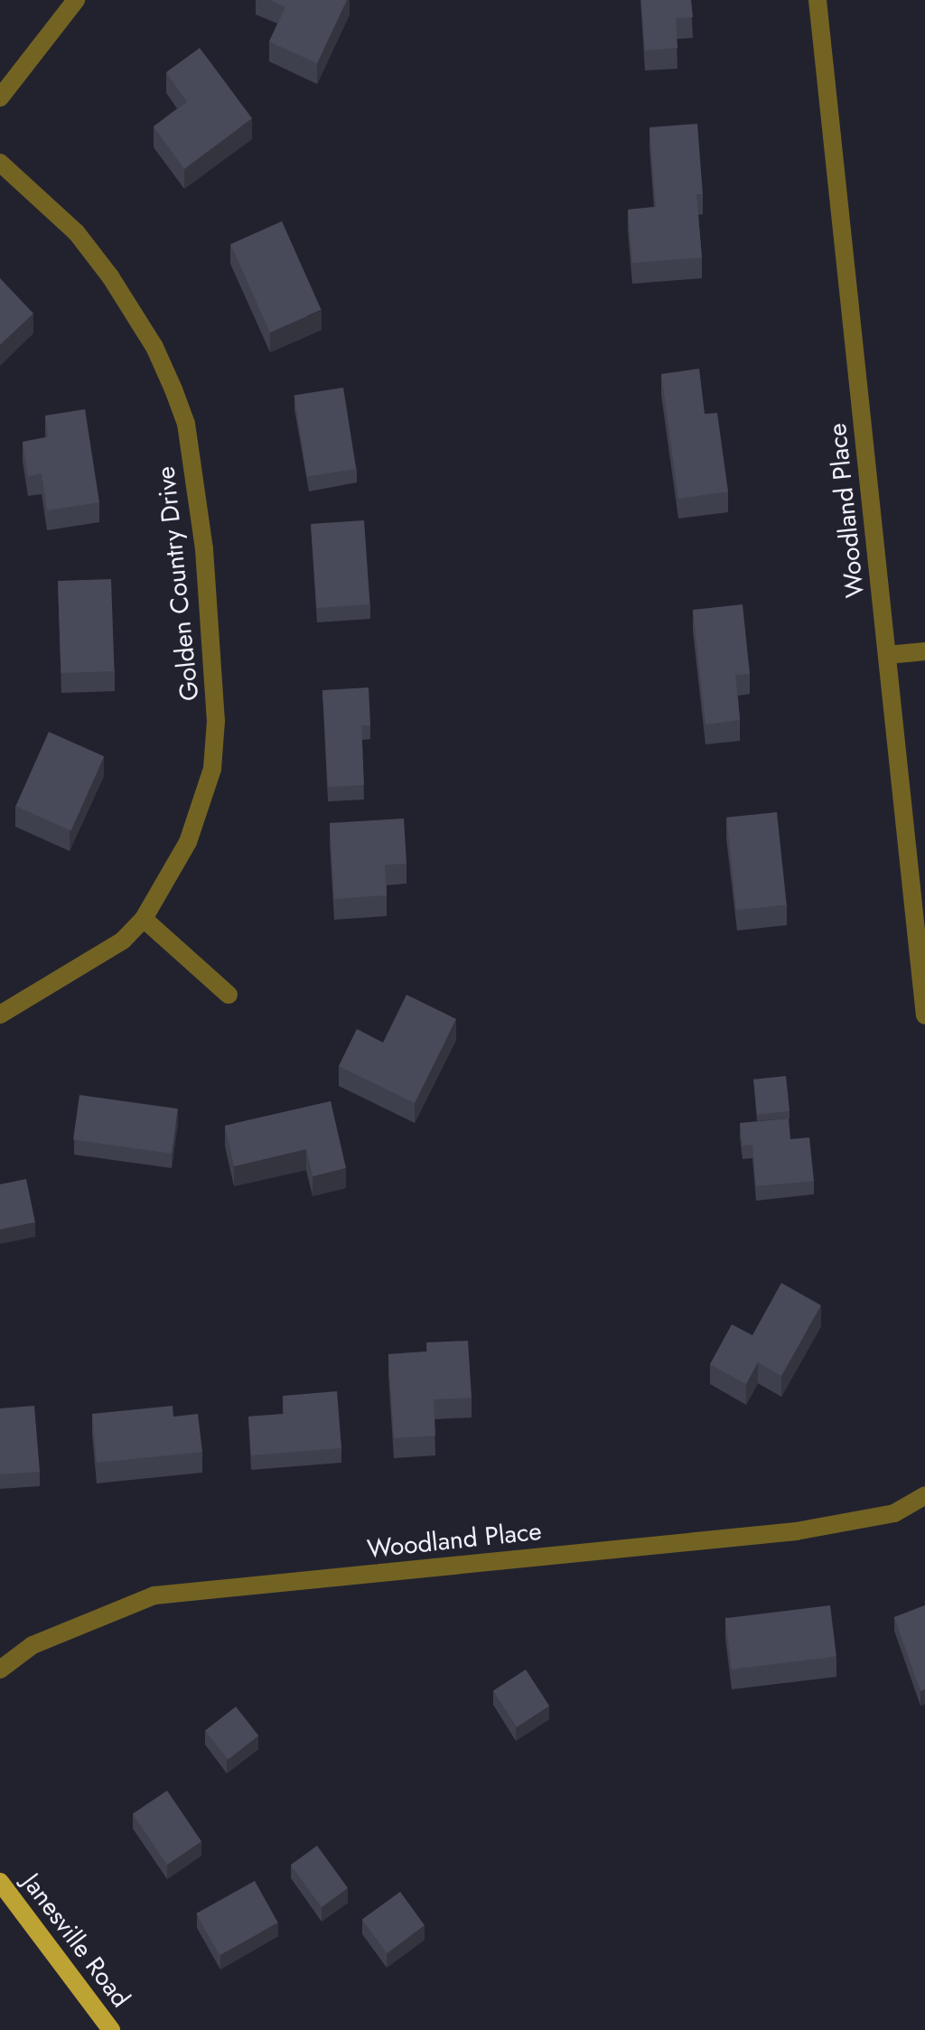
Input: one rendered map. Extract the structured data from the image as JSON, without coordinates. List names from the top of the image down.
{
  "streets": {
    "main road": ["Janesville Road"],
    "street": ["Woodland Place", "Golden Country Drive"]
  }
}
